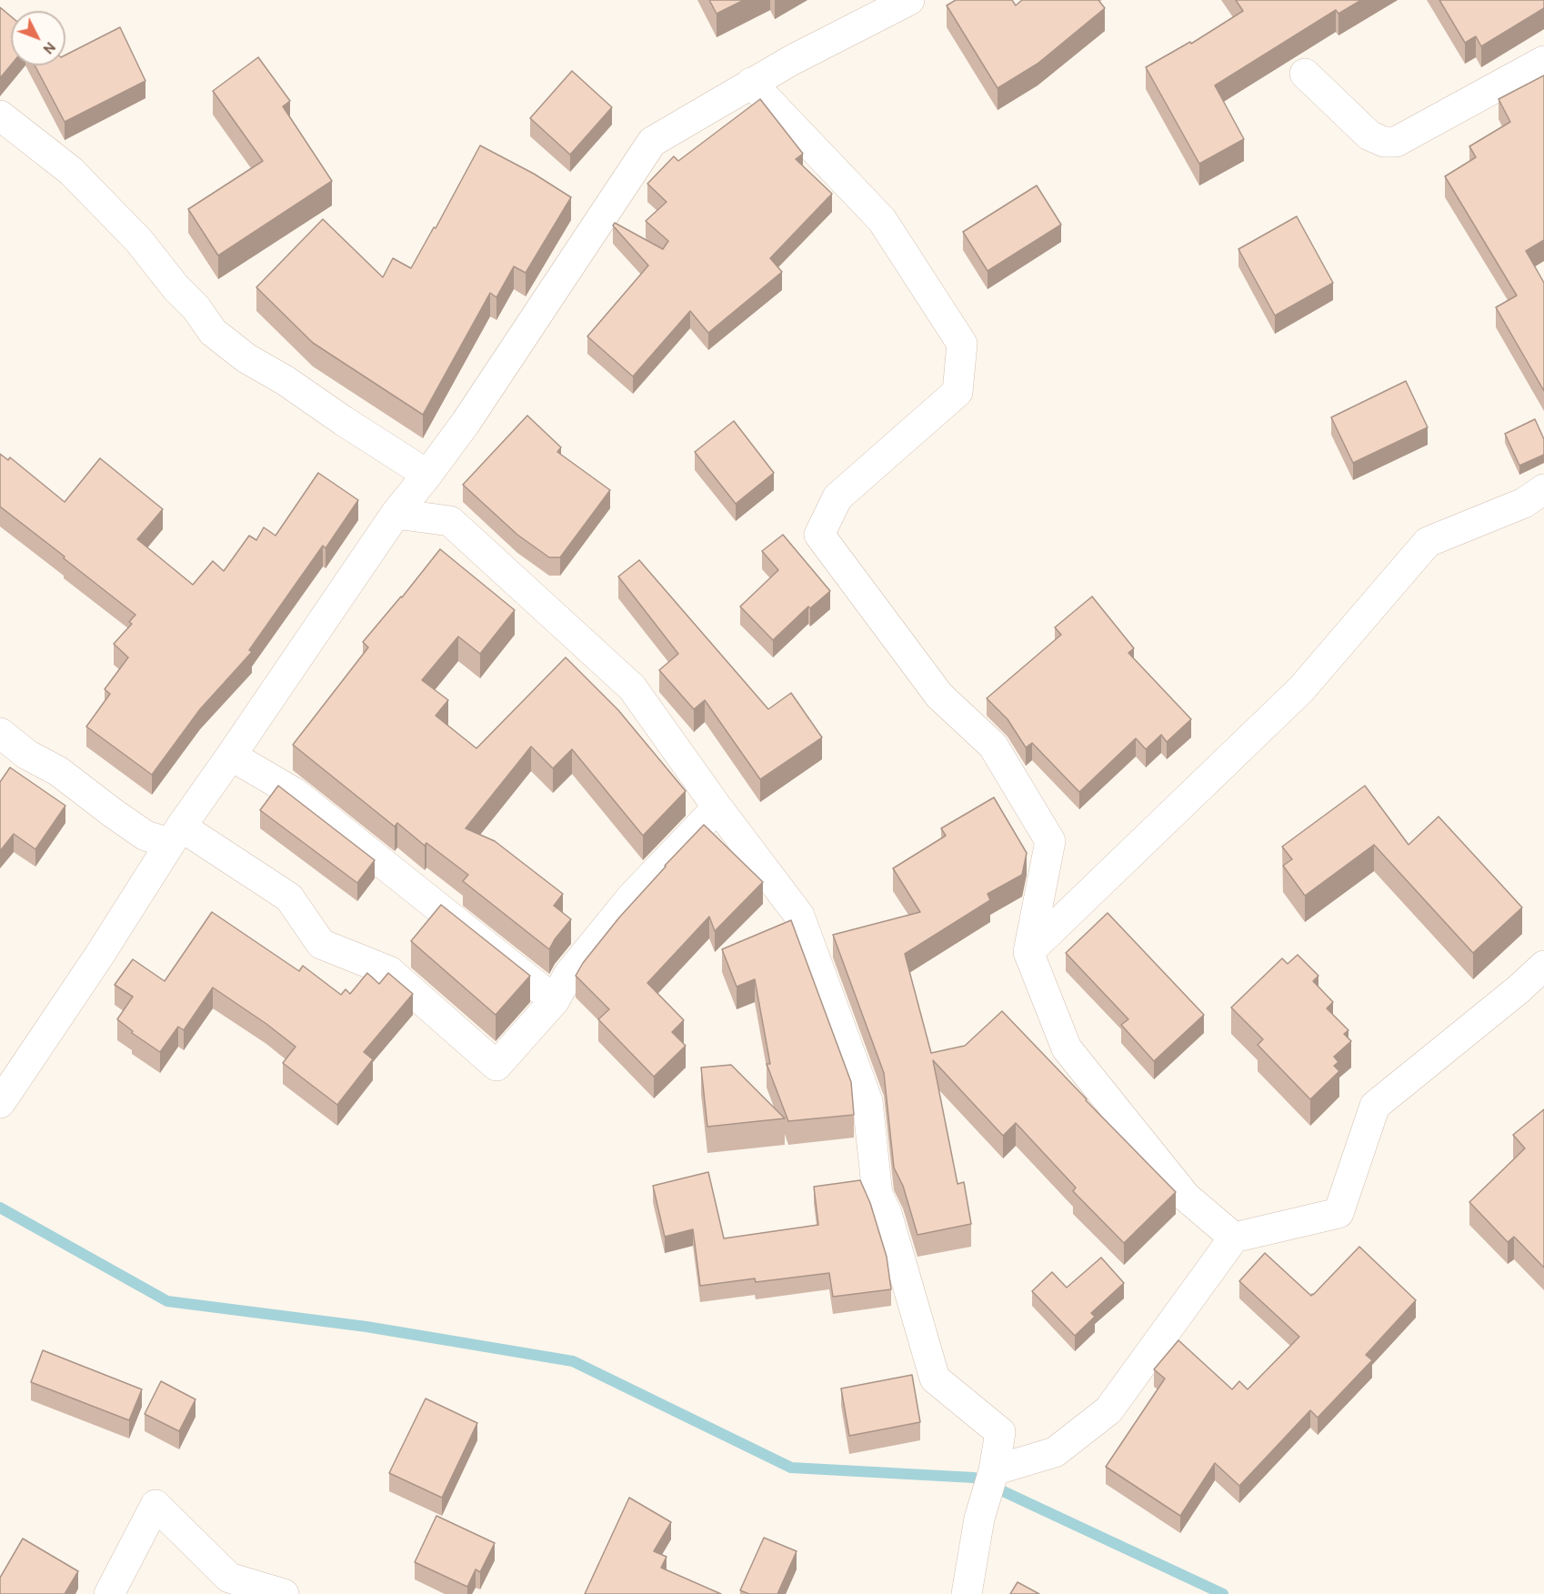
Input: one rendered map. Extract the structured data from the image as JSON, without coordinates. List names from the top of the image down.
{
  "north": "bottom right"
}
